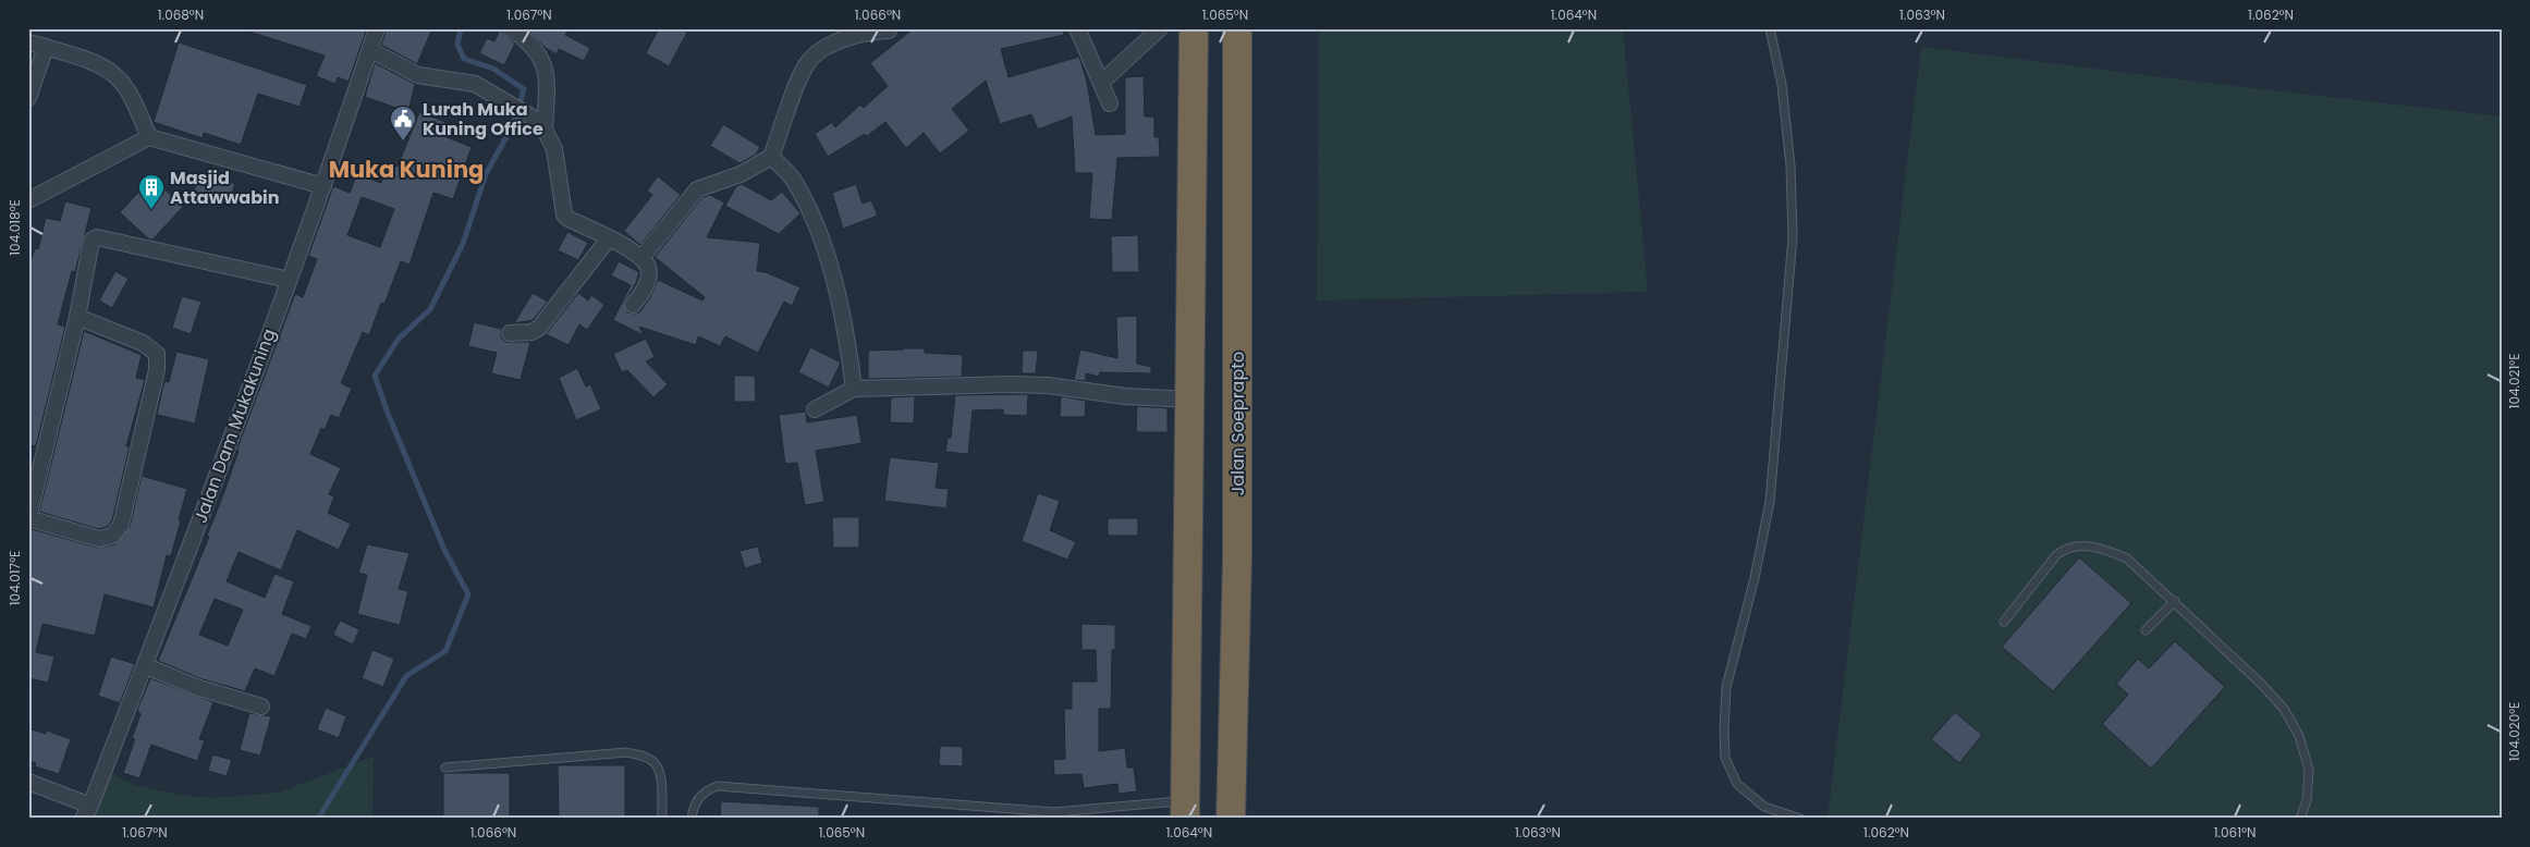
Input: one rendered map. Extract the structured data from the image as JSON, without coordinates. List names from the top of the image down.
{
  "streets": {
    "highway": ["Jalan Soeprapto"],
    "street": ["Jalan Dam Mukakuning"]
  },
  "districts": ["Muka Kuning"],
  "places": {
    "public building": ["Lurah Muka Kuning Office"],
    "building": ["Masjid Attawwabin"]
  },
  "coordinates": [
    "1.068°N",
    "1.067°N",
    "1.066°N",
    "1.065°N",
    "1.064°N",
    "1.063°N",
    "1.062°N",
    "104.018°E",
    "104.021°E",
    "104.017°E",
    "104.020°E",
    "1.061°N"
  ]
}
